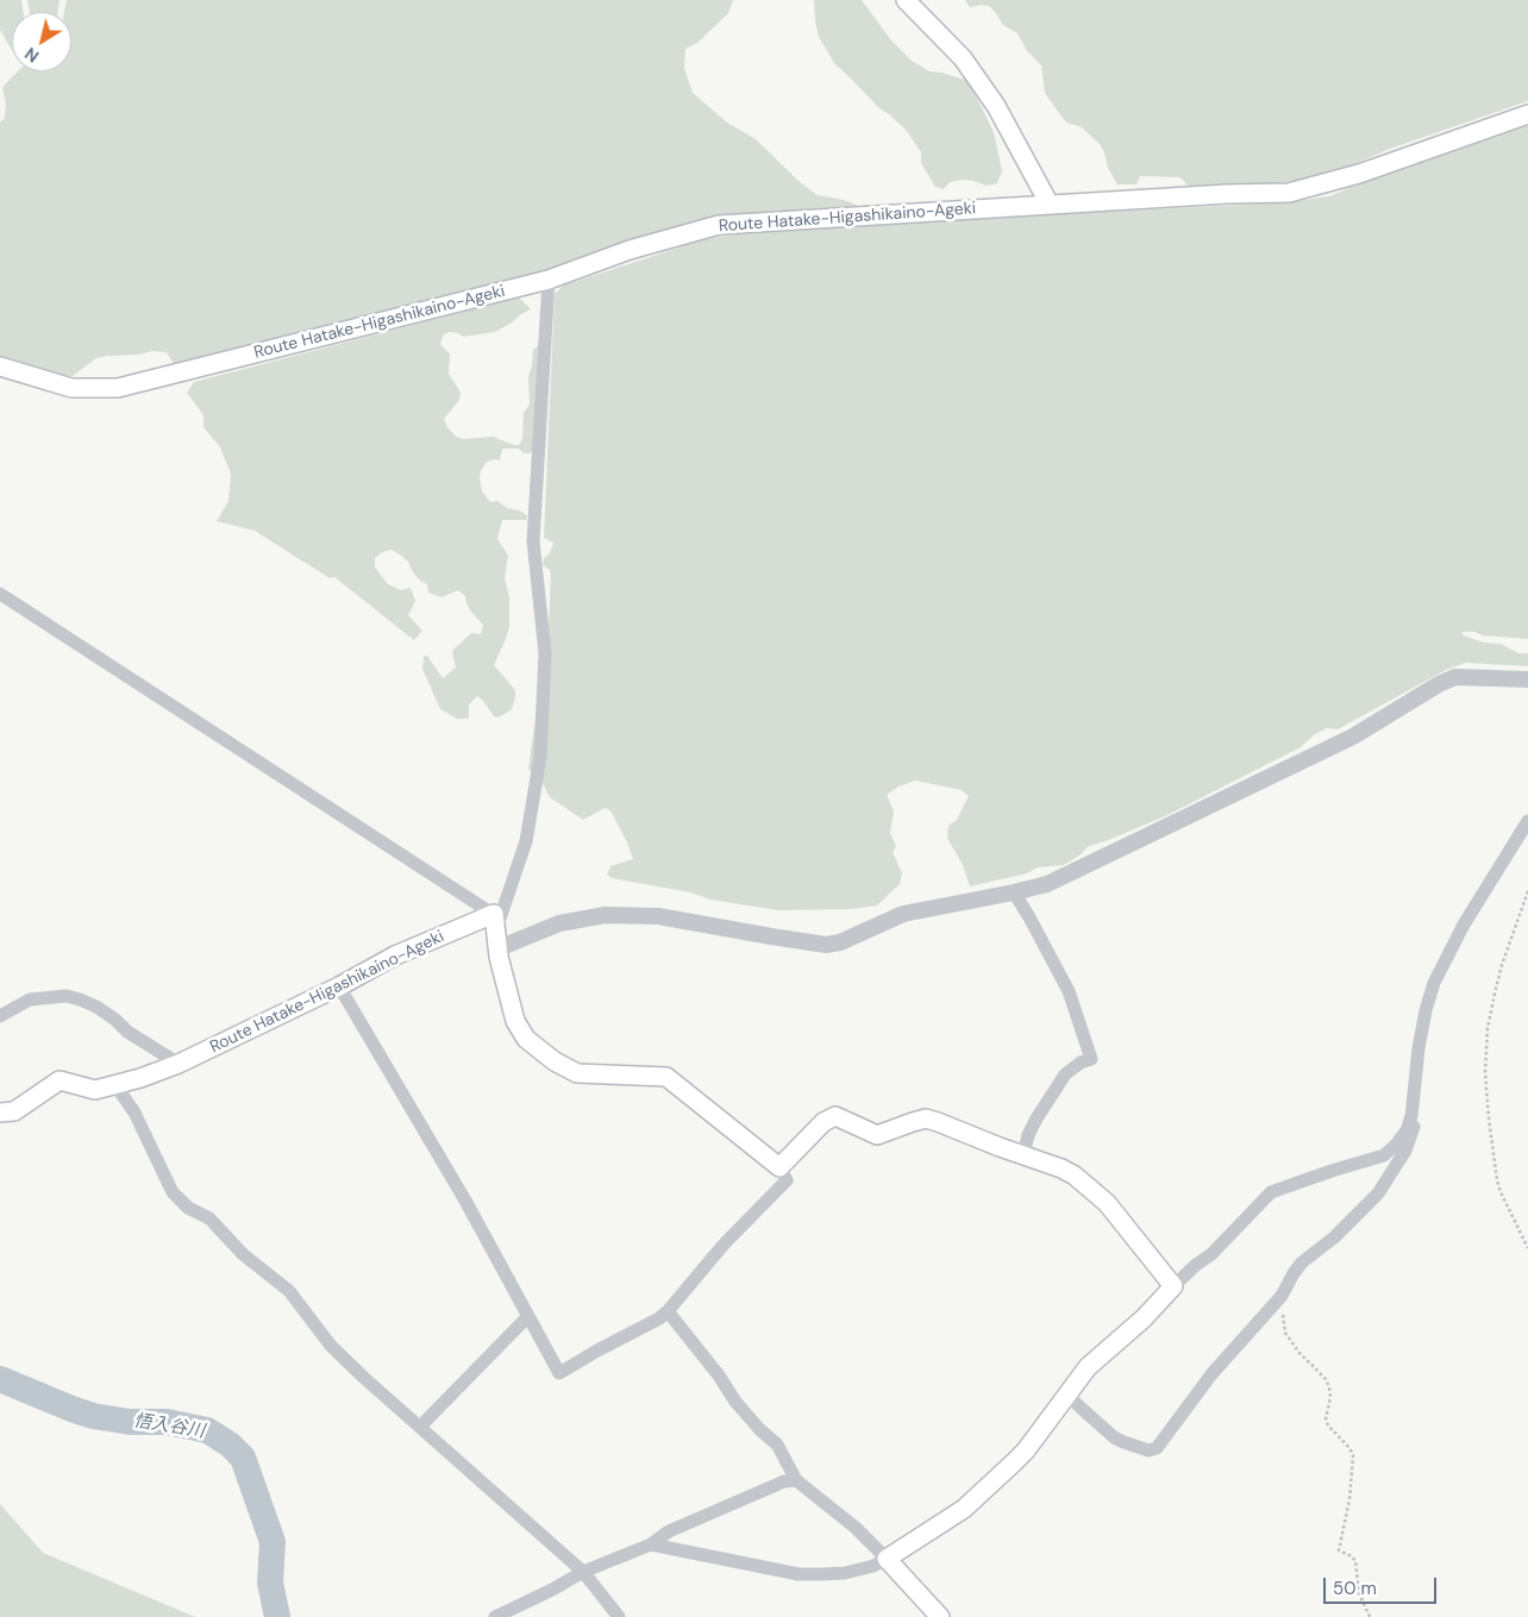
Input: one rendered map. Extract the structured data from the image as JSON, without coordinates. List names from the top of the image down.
{
  "streets": {
    "main road": ["Route Hatake-Higashikaino-Ageki"]
  },
  "water": ["悟入谷川"],
  "scale_bar": "50 m",
  "north": "bottom left"
}
